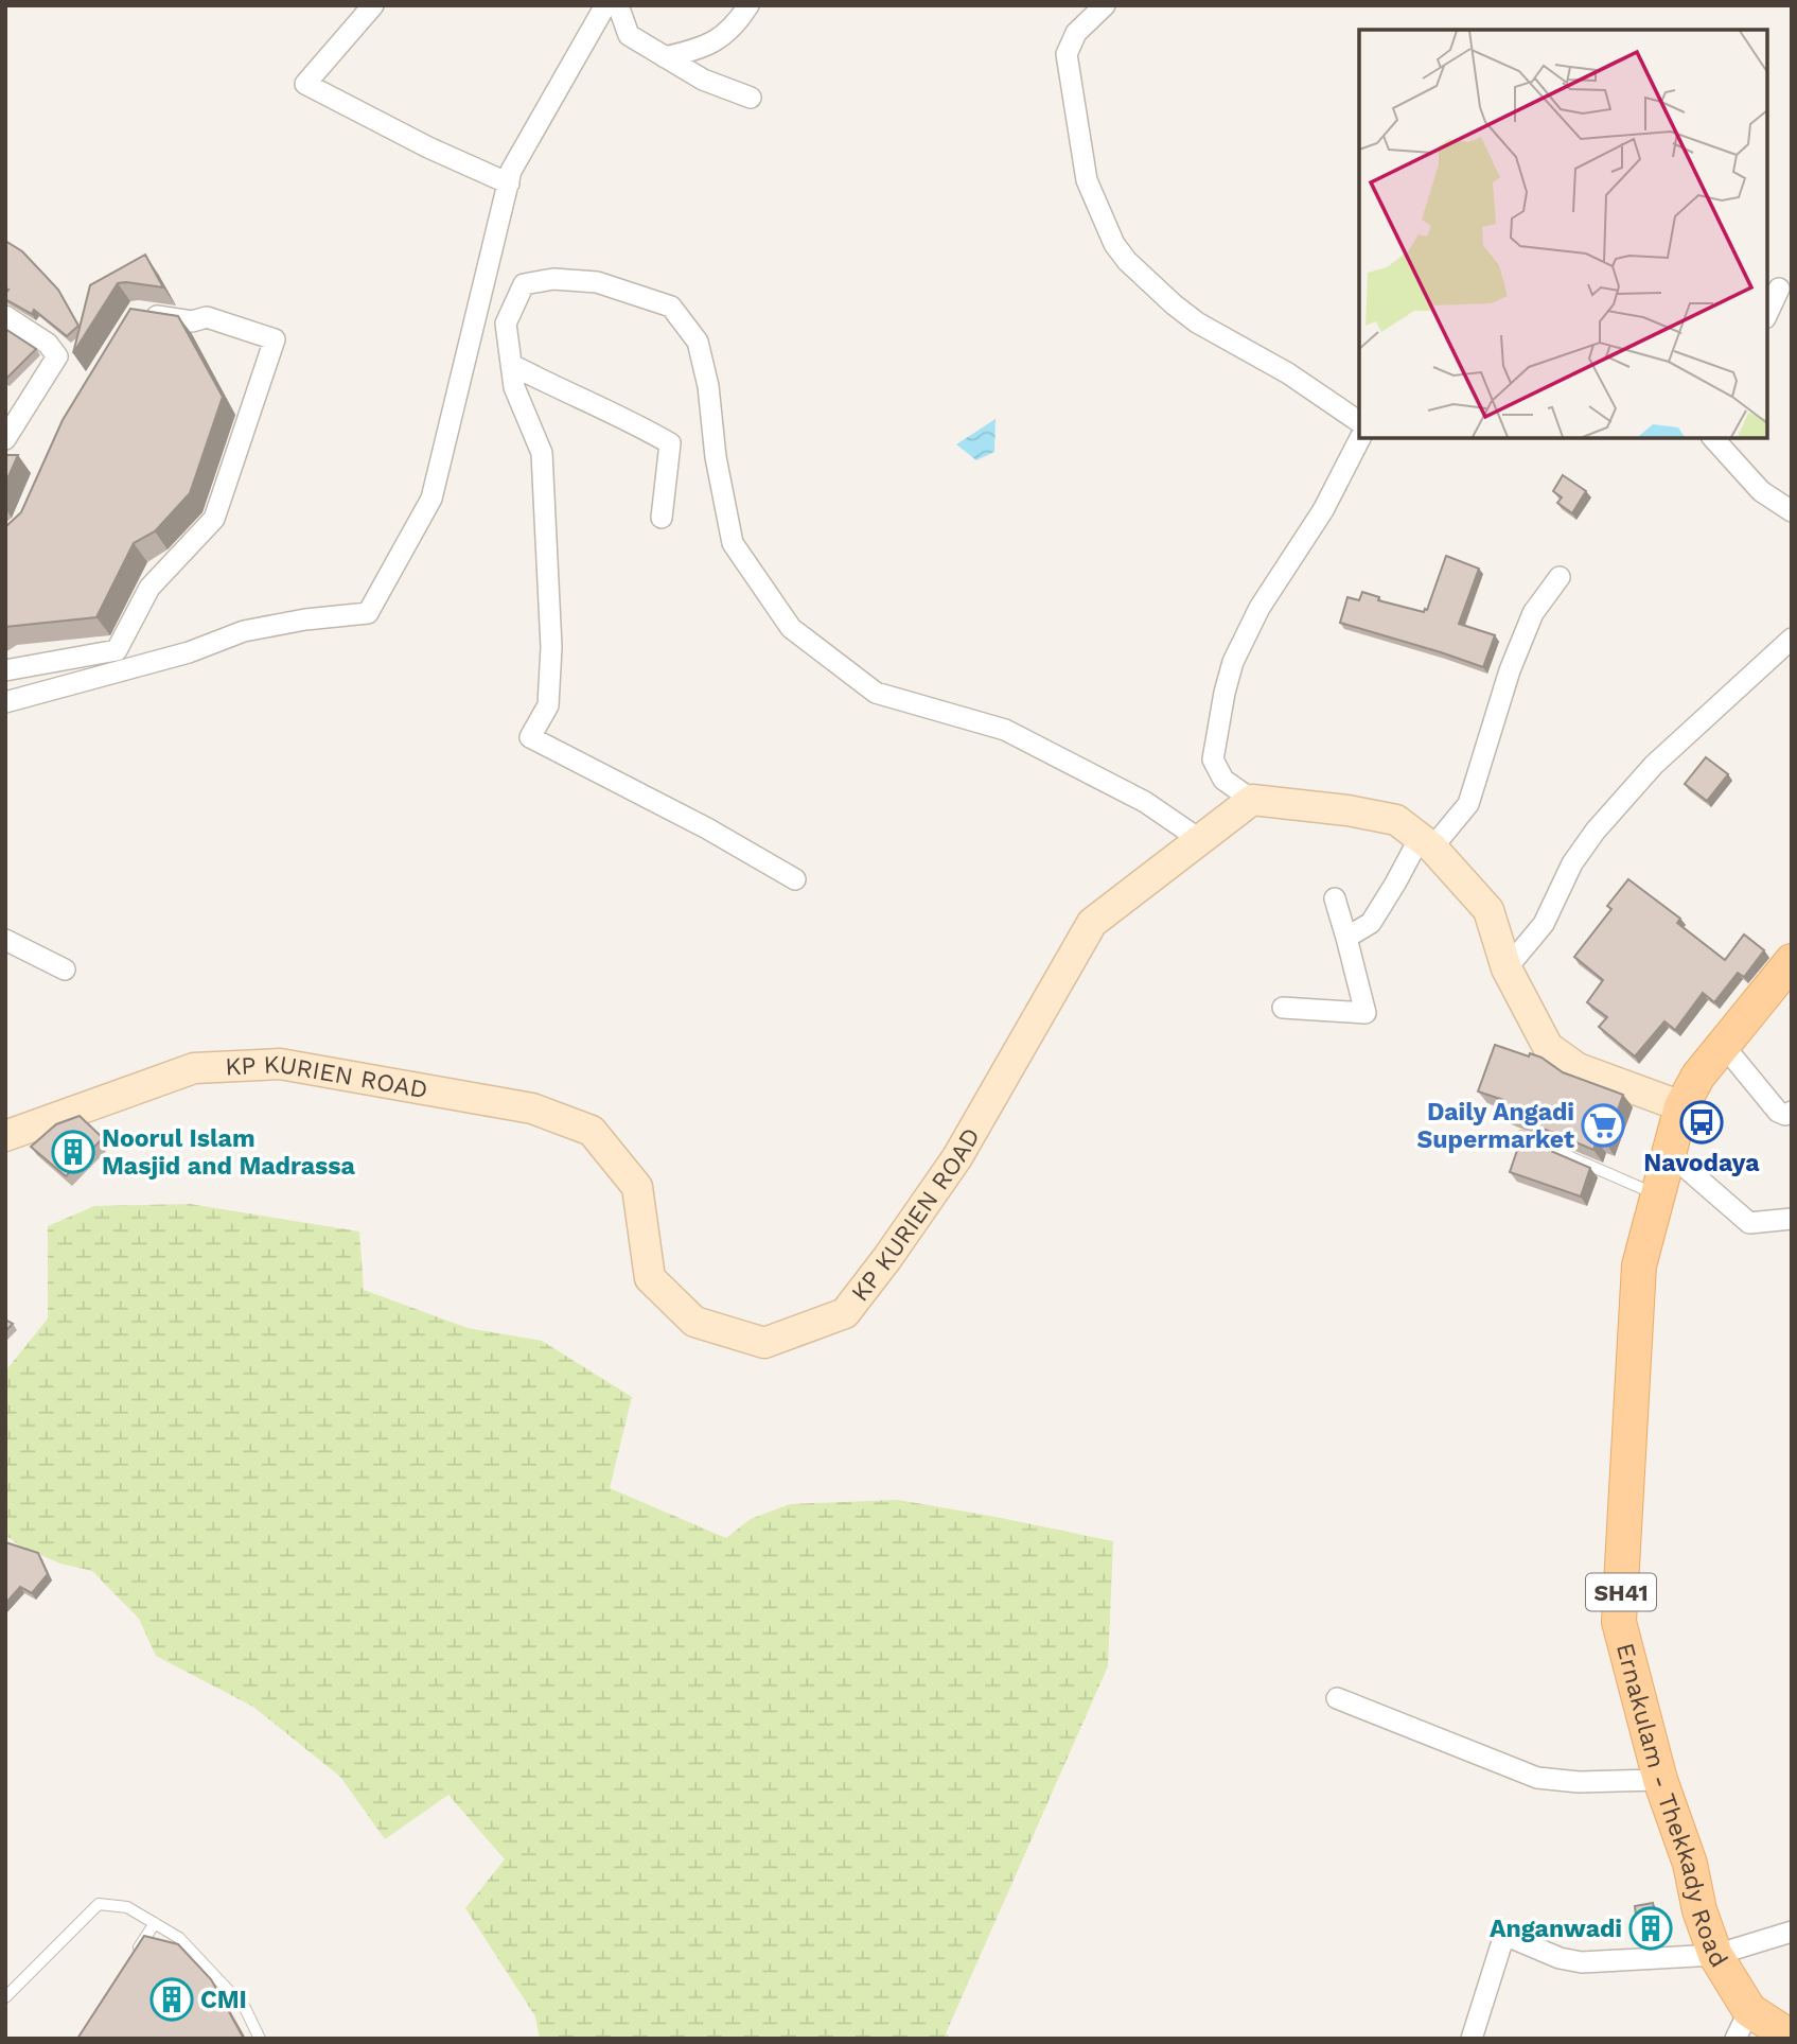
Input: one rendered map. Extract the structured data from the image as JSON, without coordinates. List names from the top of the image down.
{
  "streets": {
    "main road": ["SH41", "Ernakulam - Thekkady Road"],
    "street": ["KP KURIEN ROAD"]
  },
  "places": {
    "bus stop": ["Navodaya"],
    "supermarket": ["Daily Angadi Supermarket"],
    "building": ["Noorul Islam Masjid and Madrassa", "Anganwadi", "CMI"]
  }
}
